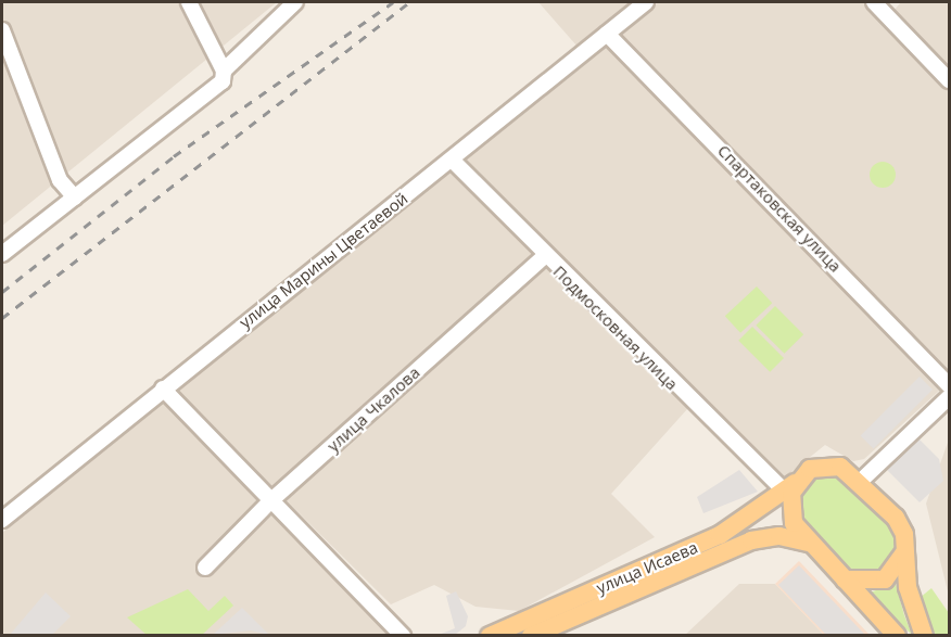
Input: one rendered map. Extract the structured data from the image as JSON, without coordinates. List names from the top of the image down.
{
  "streets": {
    "main road": ["улица Исаева"],
    "street": [
      "Спартаковская улица",
      "улица Марины Цветаевой",
      "Подмосковная улица",
      "улица Чкалова"
    ]
  },
  "crossings": [
    ["Спартаковская улица", "улица Марины Цветаевой"],
    ["улица Марины Цветаевой", "Подмосковная улица"],
    ["Подмосковная улица", "улица Чкалова"],
    ["Подмосковная улица", "улица Исаева"]
  ]
}
